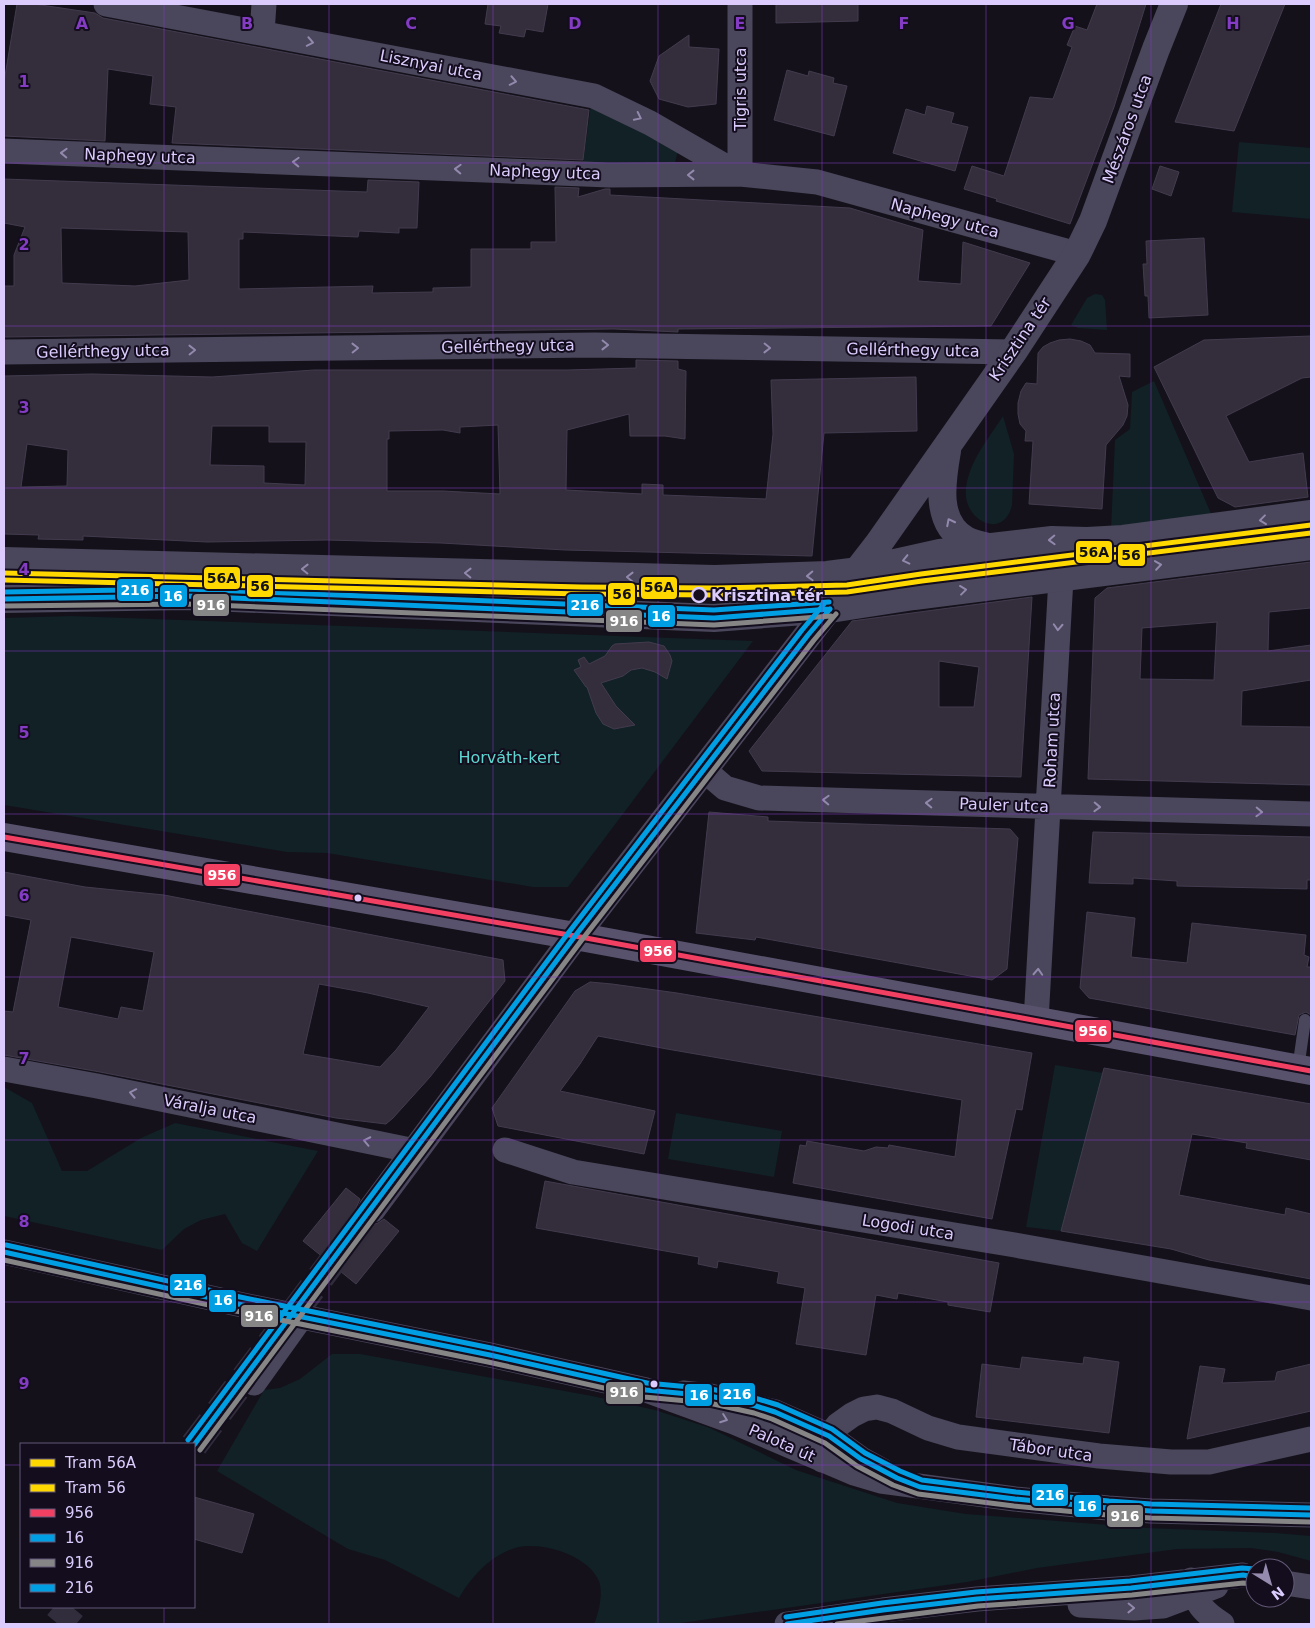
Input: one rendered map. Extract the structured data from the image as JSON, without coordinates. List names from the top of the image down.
{
  "streets": {
    "street": [
      "Lisznyai utca",
      "Tigris utca",
      "Mészáros utca",
      "Naphegy utca",
      "Krisztina tér",
      "Gellérthegy utca",
      "Roham utca",
      "Pauler utca",
      "Váralja utca",
      "Logodi utca",
      "Palota út",
      "Tábor utca"
    ]
  },
  "crossings": [
    ["Lisznyai utca", "Tigris utca"],
    ["Lisznyai utca", "Naphegy utca"],
    ["Tigris utca", "Naphegy utca"],
    ["Mészáros utca", "Naphegy utca"],
    ["Mészáros utca", "Krisztina tér"],
    ["Naphegy utca", "Krisztina tér"],
    ["Krisztina tér", "Gellérthegy utca"],
    ["Krisztina tér", "Pauler utca"],
    ["Krisztina tér", "Váralja utca"],
    ["Roham utca", "Pauler utca"],
    ["Palota út", "Tábor utca"]
  ],
  "one_way": ["Lisznyai utca", "Naphegy utca", "Váralja utca"],
  "parks": ["Horváth-kert"],
  "places": ["Krisztina tér"],
  "lines": [
    "tram line 56A",
    "tram line 56",
    "transit line 216",
    "transit line 16",
    "transit line 916",
    "transit line 956"
  ],
  "legend": [
    "Tram 56A",
    "Tram 56",
    "956",
    "16",
    "916",
    "216"
  ],
  "north": "bottom right",
  "grid": {
    "columns": [
      "A",
      "B",
      "C",
      "D",
      "E",
      "F",
      "G",
      "H"
    ],
    "rows": [
      "1",
      "2",
      "3",
      "4",
      "5",
      "6",
      "7",
      "8",
      "9"
    ]
  }
}
